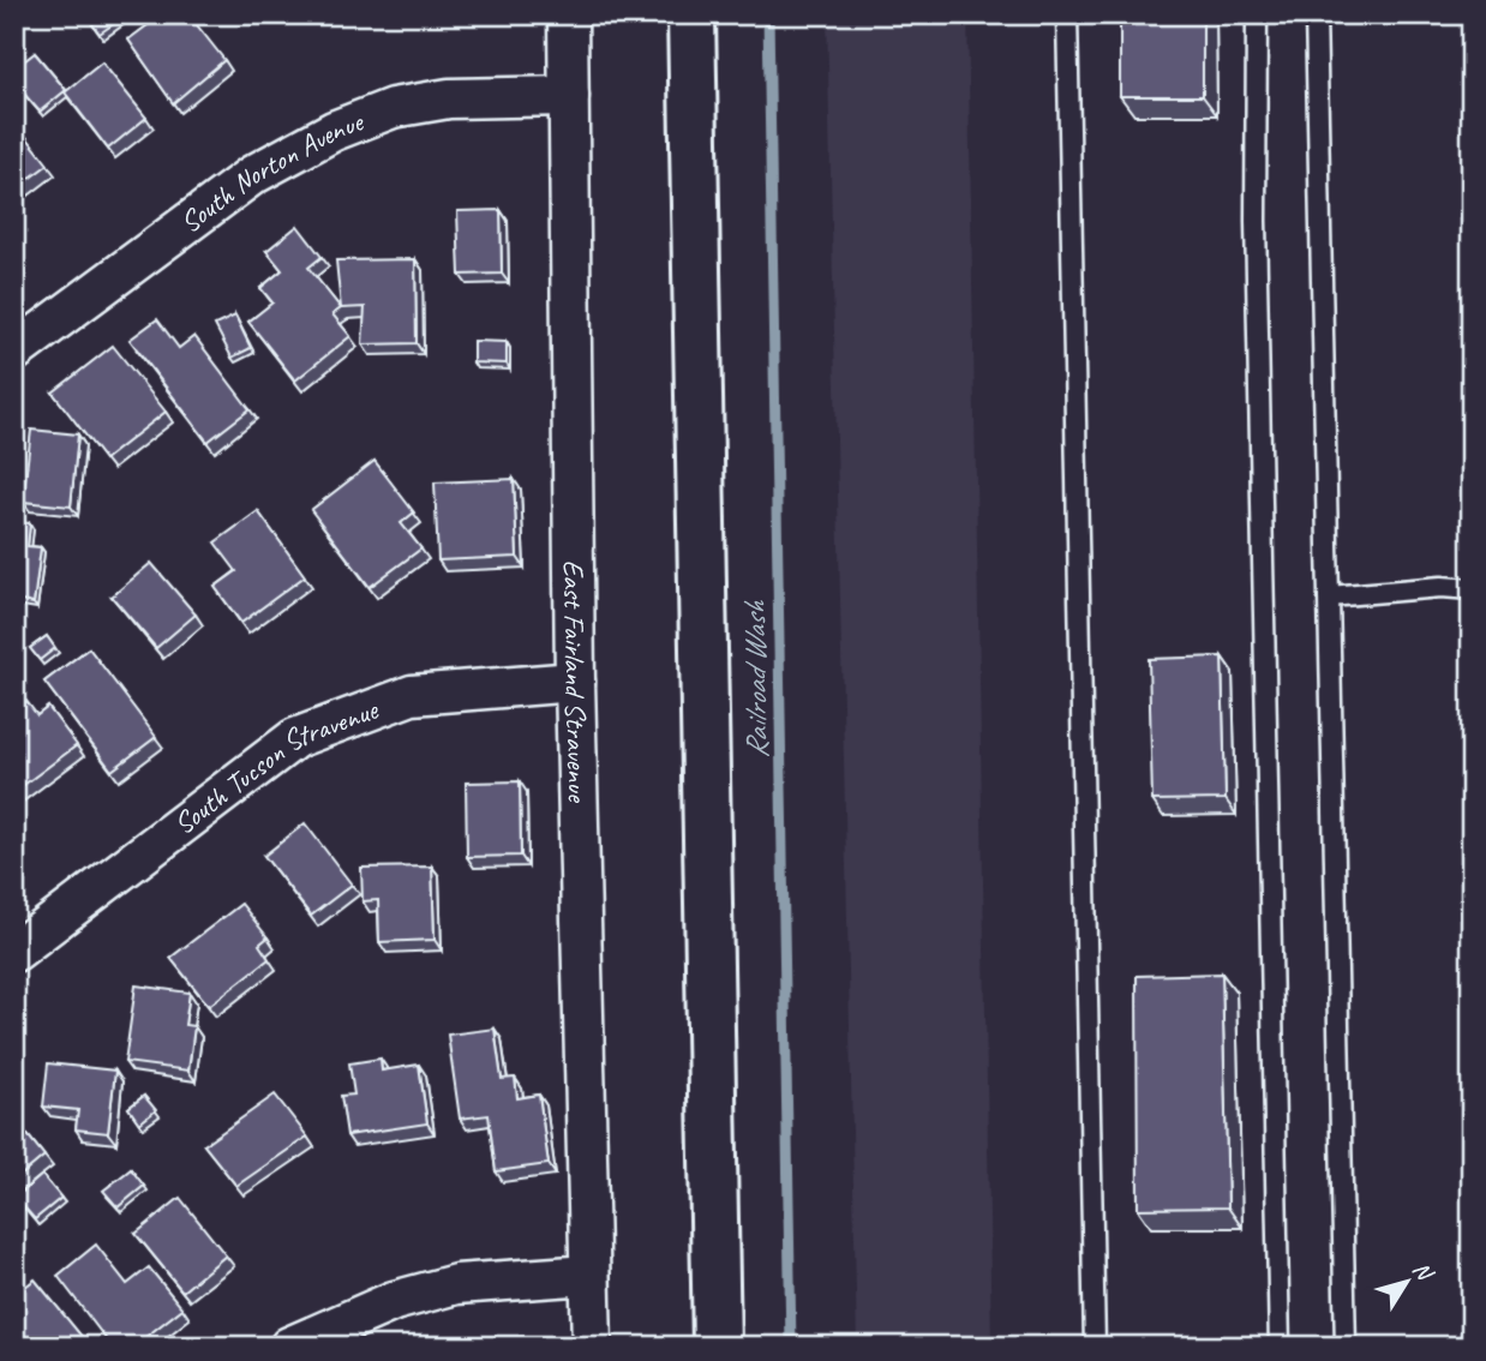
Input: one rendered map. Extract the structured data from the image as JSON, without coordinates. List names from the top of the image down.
{
  "streets": {
    "street": ["South Norton Avenue", "East Fairland Stravenue", "South Tucson Stravenue"]
  },
  "crossings": [
    ["South Norton Avenue", "East Fairland Stravenue"],
    ["East Fairland Stravenue", "South Tucson Stravenue"]
  ],
  "water": ["Railroad Wash"],
  "north": "top right"
}
